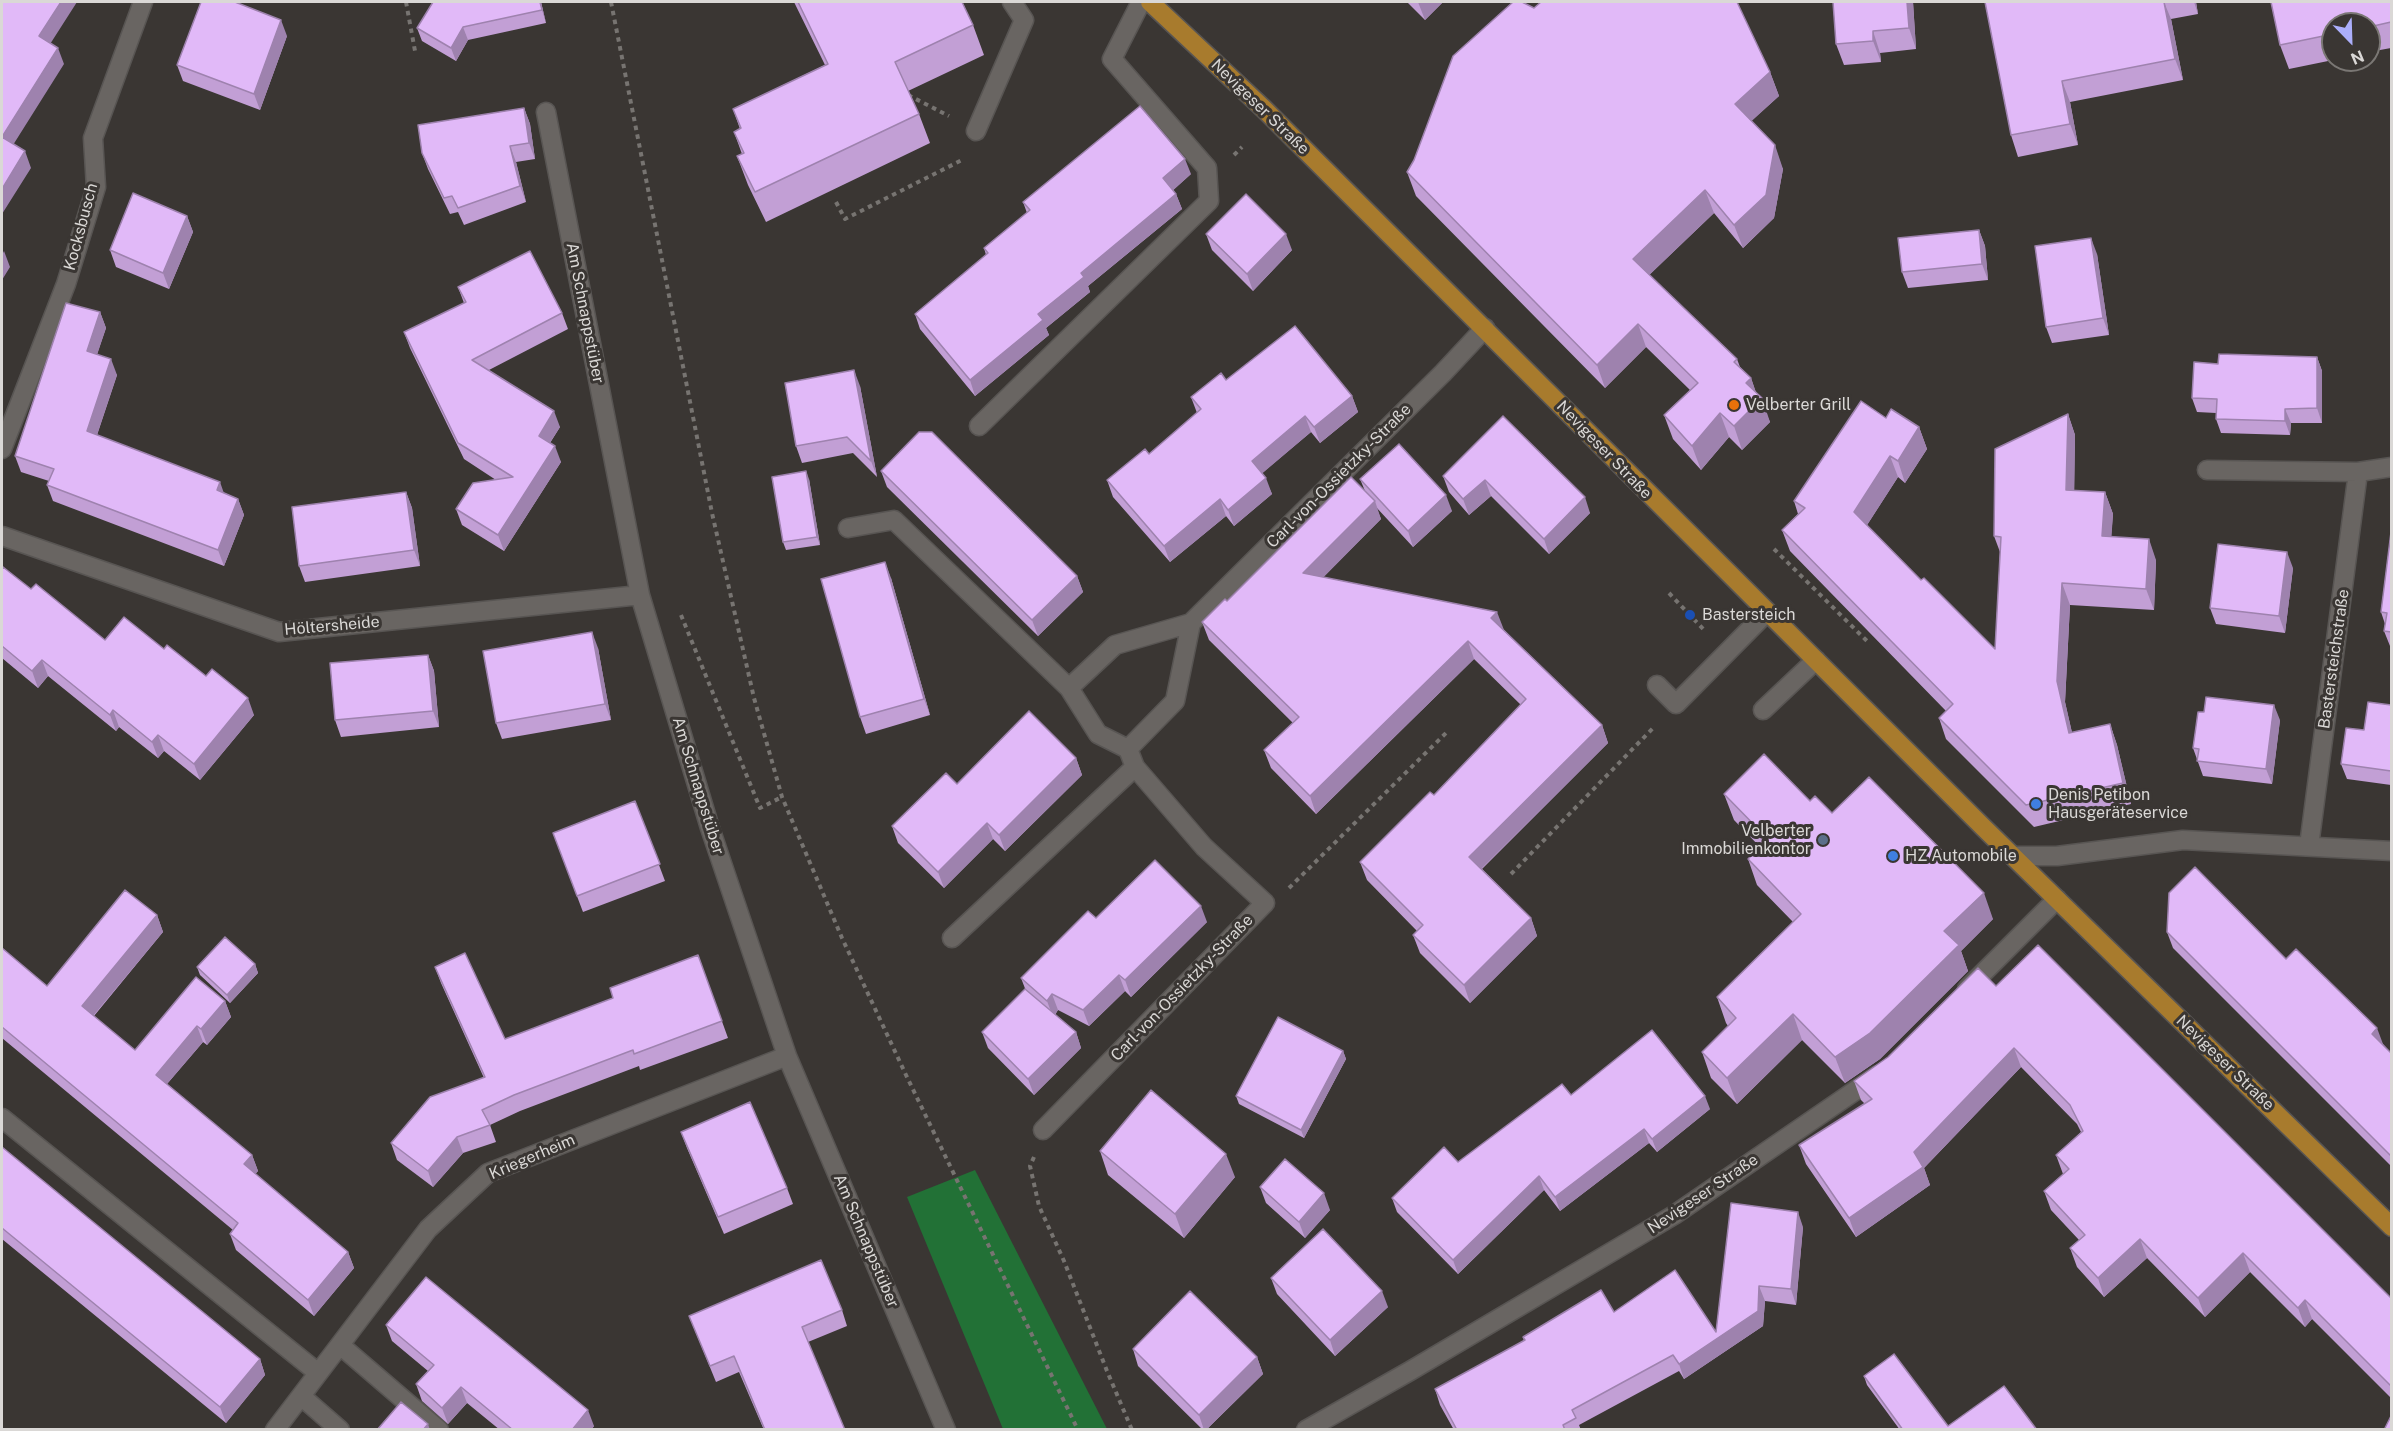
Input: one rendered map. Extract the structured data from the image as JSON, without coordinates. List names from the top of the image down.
{
  "streets": {
    "main road": ["Nevigeser Straße"],
    "street": [
      "Kocksbusch",
      "Am Schnappstüber",
      "Carl-von-Ossietzky-Straße",
      "Höltersheide",
      "Bastersteichstraße",
      "Kriegerheim"
    ]
  },
  "crossings": [
    ["Nevigeser Straße", "Carl-von-Ossietzky-Straße"],
    ["Am Schnappstüber", "Höltersheide"],
    ["Am Schnappstüber", "Kriegerheim"]
  ],
  "places": [
    "Velberter Grill",
    "Bastersteich",
    "Denis Petibon Hausgeräteservice",
    "Velberter Immobilienkontor",
    "HZ Automobile"
  ],
  "north": "bottom right"
}
